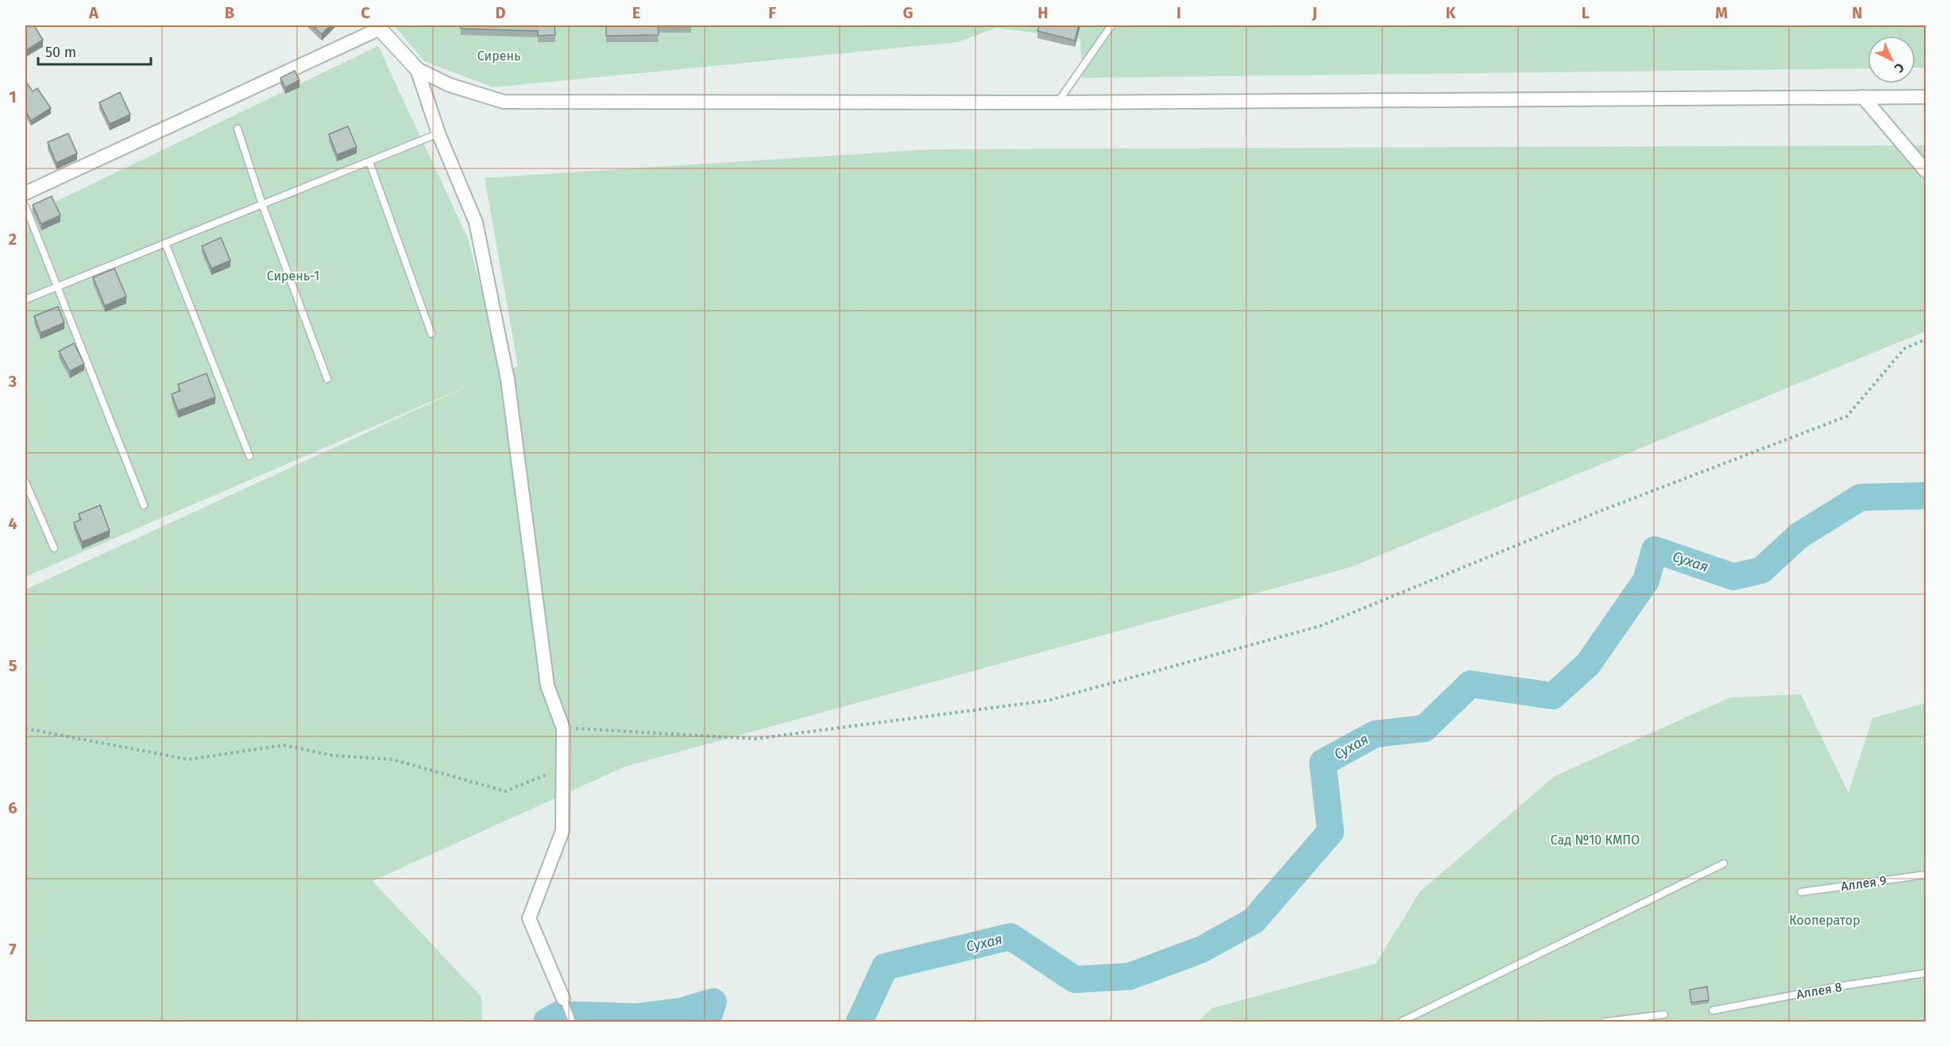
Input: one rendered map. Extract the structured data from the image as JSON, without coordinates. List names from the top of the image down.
{
  "streets": {
    "lane": ["Аллея 9", "Аллея 8"]
  },
  "water": ["Сухая"],
  "parks": [
    "Сирень",
    "Сирень-1",
    "Сад №10 КМПО",
    "Кооператор"
  ],
  "scale_bar": "50 m",
  "north": "bottom right",
  "grid": {
    "columns": [
      "A",
      "B",
      "C",
      "D",
      "E",
      "F",
      "G",
      "H",
      "I",
      "J",
      "K",
      "L",
      "M",
      "N"
    ],
    "rows": [
      "1",
      "2",
      "3",
      "4",
      "5",
      "6",
      "7"
    ]
  }
}
